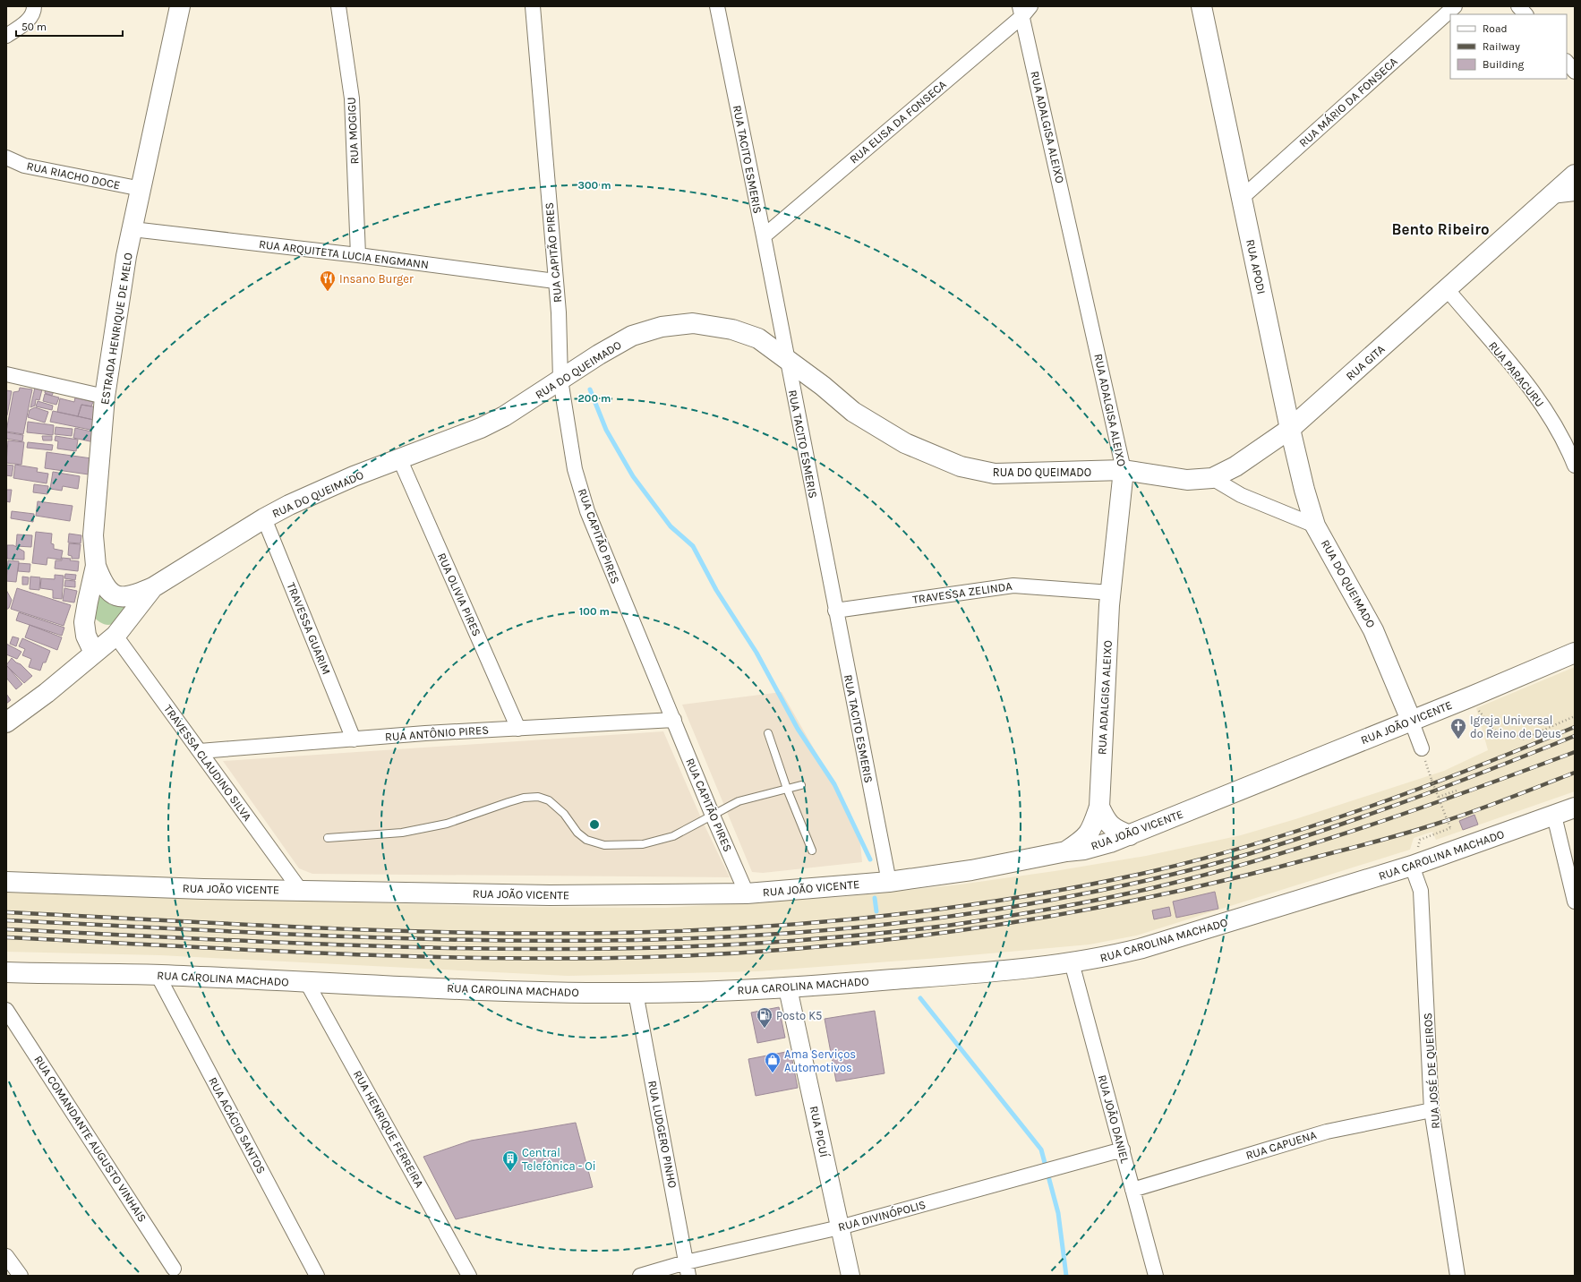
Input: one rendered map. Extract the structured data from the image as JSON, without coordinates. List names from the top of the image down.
{
  "streets": {
    "main road": [
      "RUA ADALGISA ALEIXO",
      "RUA APODI",
      "ESTRADA HENRIQUE DE MELO",
      "RUA GITA",
      "RUA DO QUEIMADO",
      "RUA JOÃO VICENTE",
      "RUA CAROLINA MACHADO"
    ],
    "street": [
      "RUA MÁRIO DA FONSECA",
      "RUA ELISA DA FONSECA",
      "RUA MOGIGU",
      "RUA TACITO ESMERIS",
      "RUA RIACHO DOCE",
      "RUA CAPITÃO PIRES",
      "RUA ARQUITETA LUCIA ENGMANN",
      "RUA PARACURU",
      "TRAVESSA ZELINDA",
      "RUA OLIVIA PIRES",
      "TRAVESSA GUARIM",
      "RUA ANTÔNIO PIRES",
      "TRAVESSA CLAUDINO SILVA",
      "RUA JOSÉ DE QUEIROS",
      "RUA JOÃO DANIEL",
      "RUA ACÁCIO SANTOS",
      "RUA HENRIQUE FERREIRA",
      "RUA PICUÍ",
      "RUA LUDGERO PINHO",
      "RUA COMANDANTE AUGUSTO VINHAIS",
      "RUA CAPUENA",
      "RUA DIVINÓPOLIS"
    ]
  },
  "crossings": [
    ["RUA MÁRIO DA FONSECA", "RUA APODI"],
    ["RUA ELISA DA FONSECA", "RUA ADALGISA ALEIXO"],
    ["RUA ELISA DA FONSECA", "RUA TACITO ESMERIS"],
    ["RUA ADALGISA ALEIXO", "RUA GITA"],
    ["RUA ADALGISA ALEIXO", "RUA DO QUEIMADO"],
    ["RUA ADALGISA ALEIXO", "TRAVESSA ZELINDA"],
    ["RUA ADALGISA ALEIXO", "RUA JOÃO VICENTE"],
    ["RUA MOGIGU", "RUA ARQUITETA LUCIA ENGMANN"],
    ["RUA TACITO ESMERIS", "RUA DO QUEIMADO"],
    ["RUA TACITO ESMERIS", "TRAVESSA ZELINDA"],
    ["RUA TACITO ESMERIS", "RUA JOÃO VICENTE"],
    ["RUA RIACHO DOCE", "ESTRADA HENRIQUE DE MELO"],
    ["RUA CAPITÃO PIRES", "RUA ARQUITETA LUCIA ENGMANN"],
    ["RUA CAPITÃO PIRES", "RUA DO QUEIMADO"],
    ["RUA CAPITÃO PIRES", "RUA JOÃO VICENTE"],
    ["RUA CAPITÃO PIRES", "RUA ANTÔNIO PIRES"],
    ["RUA ARQUITETA LUCIA ENGMANN", "ESTRADA HENRIQUE DE MELO"],
    ["RUA APODI", "RUA GITA"],
    ["RUA APODI", "RUA DO QUEIMADO"],
    ["ESTRADA HENRIQUE DE MELO", "RUA DO QUEIMADO"],
    ["RUA GITA", "RUA DO QUEIMADO"],
    ["RUA GITA", "RUA PARACURU"],
    ["RUA DO QUEIMADO", "RUA OLIVIA PIRES"],
    ["RUA DO QUEIMADO", "TRAVESSA GUARIM"],
    ["RUA DO QUEIMADO", "RUA JOÃO VICENTE"],
    ["RUA DO QUEIMADO", "TRAVESSA CLAUDINO SILVA"],
    ["RUA OLIVIA PIRES", "RUA ANTÔNIO PIRES"],
    ["TRAVESSA GUARIM", "RUA ANTÔNIO PIRES"],
    ["RUA JOÃO VICENTE", "TRAVESSA CLAUDINO SILVA"],
    ["RUA ANTÔNIO PIRES", "TRAVESSA CLAUDINO SILVA"],
    ["RUA CAROLINA MACHADO", "RUA JOSÉ DE QUEIROS"],
    ["RUA CAROLINA MACHADO", "RUA JOÃO DANIEL"],
    ["RUA CAROLINA MACHADO", "RUA ACÁCIO SANTOS"],
    ["RUA CAROLINA MACHADO", "RUA HENRIQUE FERREIRA"],
    ["RUA CAROLINA MACHADO", "RUA PICUÍ"],
    ["RUA CAROLINA MACHADO", "RUA LUDGERO PINHO"],
    ["RUA JOSÉ DE QUEIROS", "RUA CAPUENA"],
    ["RUA JOÃO DANIEL", "RUA CAPUENA"],
    ["RUA JOÃO DANIEL", "RUA DIVINÓPOLIS"],
    ["RUA PICUÍ", "RUA DIVINÓPOLIS"],
    ["RUA LUDGERO PINHO", "RUA DIVINÓPOLIS"]
  ],
  "districts": ["Bento Ribeiro"],
  "places": {
    "restaurant": ["Insano Burger"],
    "church": ["Igreja Universal do Reino de Deus"],
    "fuel station": ["Posto K5"],
    "shop": ["Ama Serviços Automotivos"],
    "building": ["Central Telefônica - Oi"]
  },
  "legend": ["Road", "Railway", "Building"],
  "scale_bar": "50 m",
  "rings": ["300 m", "200 m", "100 m"]
}
